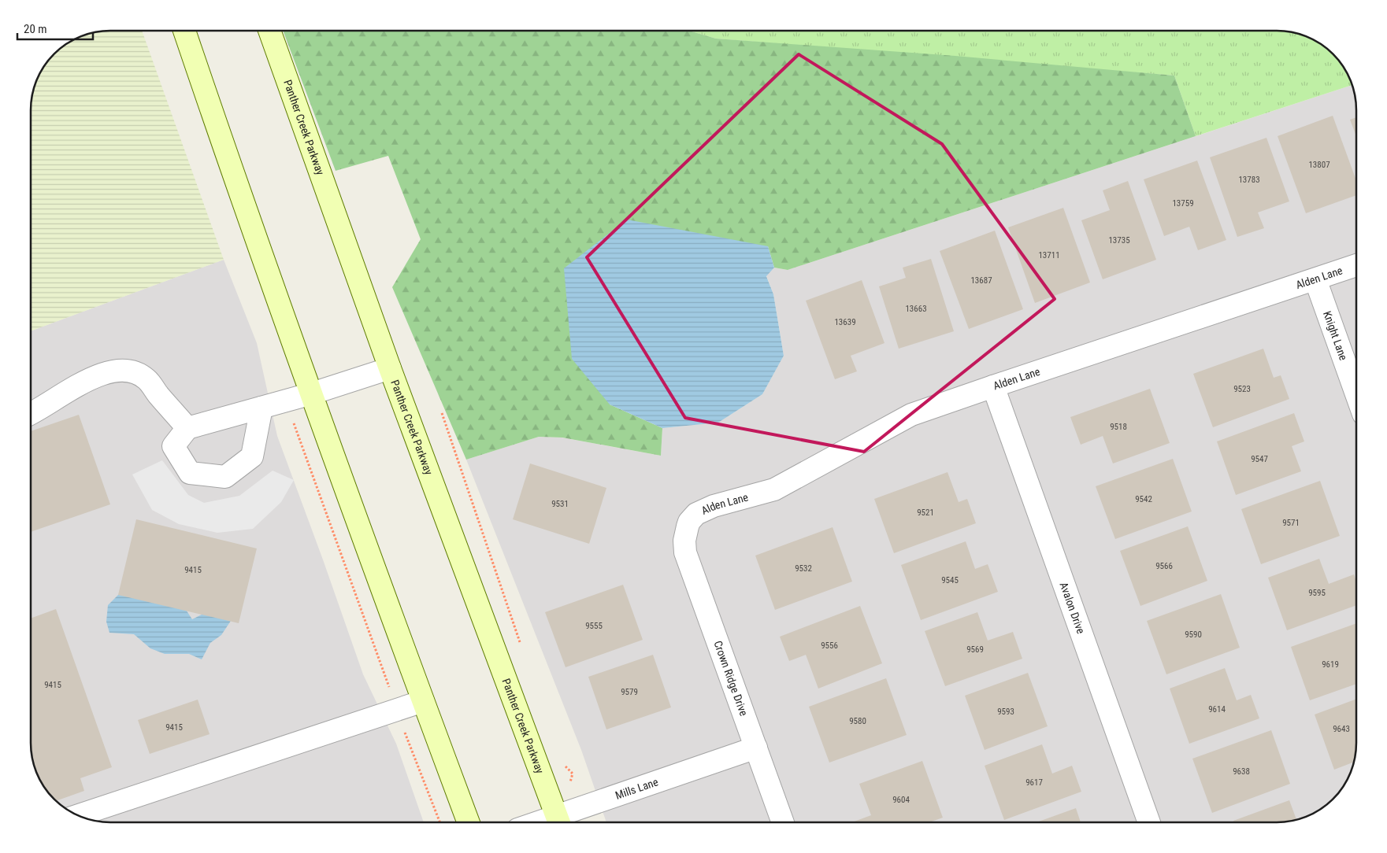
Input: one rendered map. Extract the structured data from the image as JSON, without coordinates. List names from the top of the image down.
{
  "streets": {
    "main road": ["Panther Creek Parkway"],
    "street": [
      "Alden Lane",
      "Knight Lane",
      "Avalon Drive",
      "Crown Ridge Drive",
      "Mills Lane"
    ]
  },
  "crossings": [
    ["Panther Creek Parkway", "Mills Lane"],
    ["Alden Lane", "Knight Lane"],
    ["Alden Lane", "Avalon Drive"],
    ["Alden Lane", "Crown Ridge Drive"],
    ["Crown Ridge Drive", "Mills Lane"]
  ],
  "house_numbers": [
    "13807",
    "13783",
    "13759",
    "13735",
    "13711",
    "13687",
    "13663",
    "13639",
    "9523",
    "9518",
    "9547",
    "9542",
    "9531",
    "9521",
    "9571",
    "9566",
    "9532",
    "9415",
    "9545",
    "9595",
    "9555",
    "9590",
    "9556",
    "9569",
    "9619",
    "9415",
    "9579",
    "9614",
    "9593",
    "9580",
    "9415",
    "9643",
    "9638",
    "9617",
    "9604"
  ],
  "scale_bar": "20 m"
}
